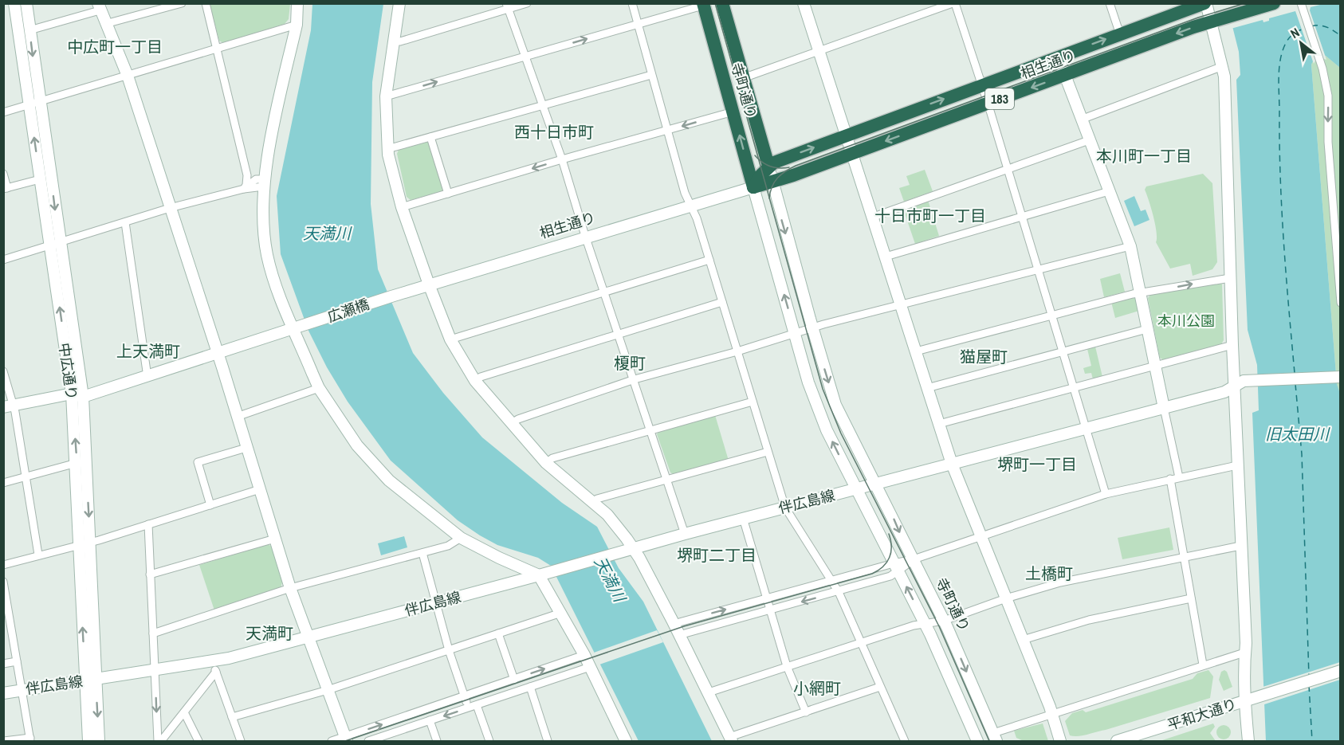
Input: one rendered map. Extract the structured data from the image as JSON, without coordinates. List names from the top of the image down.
{
  "streets": {
    "highway": ["相生通り", "寺町通り", "183"],
    "street": [
      "広瀬橋",
      "中広通り",
      "伴広島線",
      "平和大通り"
    ]
  },
  "crossings": [
    ["相生通り", "寺町通り"],
    ["相生通り", "広瀬橋"],
    ["相生通り", "伴広島線"],
    ["寺町通り", "伴広島線"],
    ["中広通り", "伴広島線"]
  ],
  "districts": [
    "中広町一丁目",
    "西十日市町",
    "本川町一丁目",
    "十日市町一丁目",
    "上天満町",
    "猫屋町",
    "榎町",
    "堺町一丁目",
    "堺町二丁目",
    "土橋町",
    "天満町",
    "小網町"
  ],
  "water": ["天満川", "旧太田川"],
  "parks": ["本川公園"],
  "north": "top left"
}
